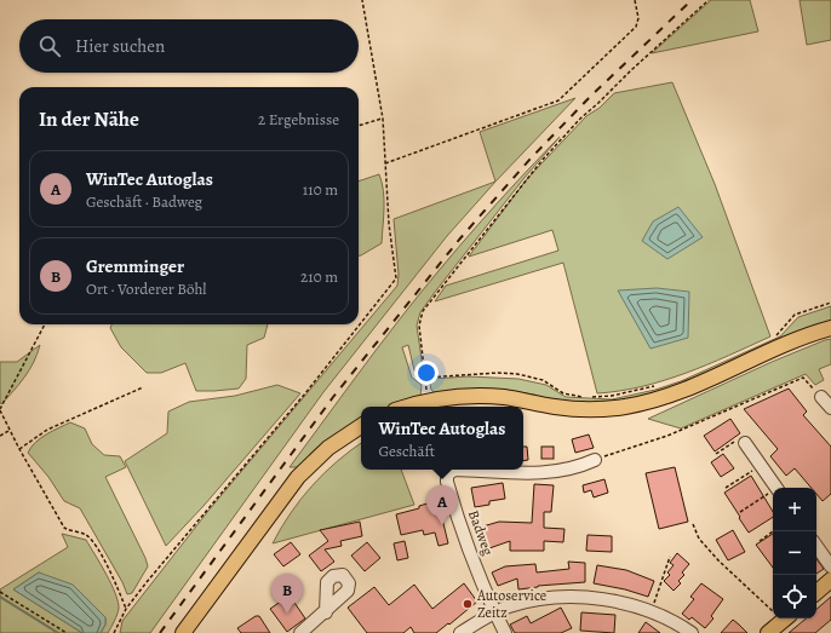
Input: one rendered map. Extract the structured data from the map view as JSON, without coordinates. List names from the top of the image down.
{
  "streets": {
    "street": ["Badweg"]
  },
  "places": ["Autoservice Zeitz"],
  "page": {
    "search": "Hier suchen",
    "heading": ["In der Nähe", "2 Ergebnisse"],
    "list": [
      {
        "mark": "A",
        "name": "WinTec Autoglas",
        "note": "Geschäft · Badweg",
        "value": "110 m"
      },
      {
        "mark": "B",
        "name": "Gremminger",
        "note": "Ort · Vorderer Böhl",
        "value": "210 m"
      }
    ],
    "popup": ["WinTec Autoglas", "Geschäft"],
    "pins": ["A", "B"],
    "map_buttons": ["+", "−"]
  }
}
